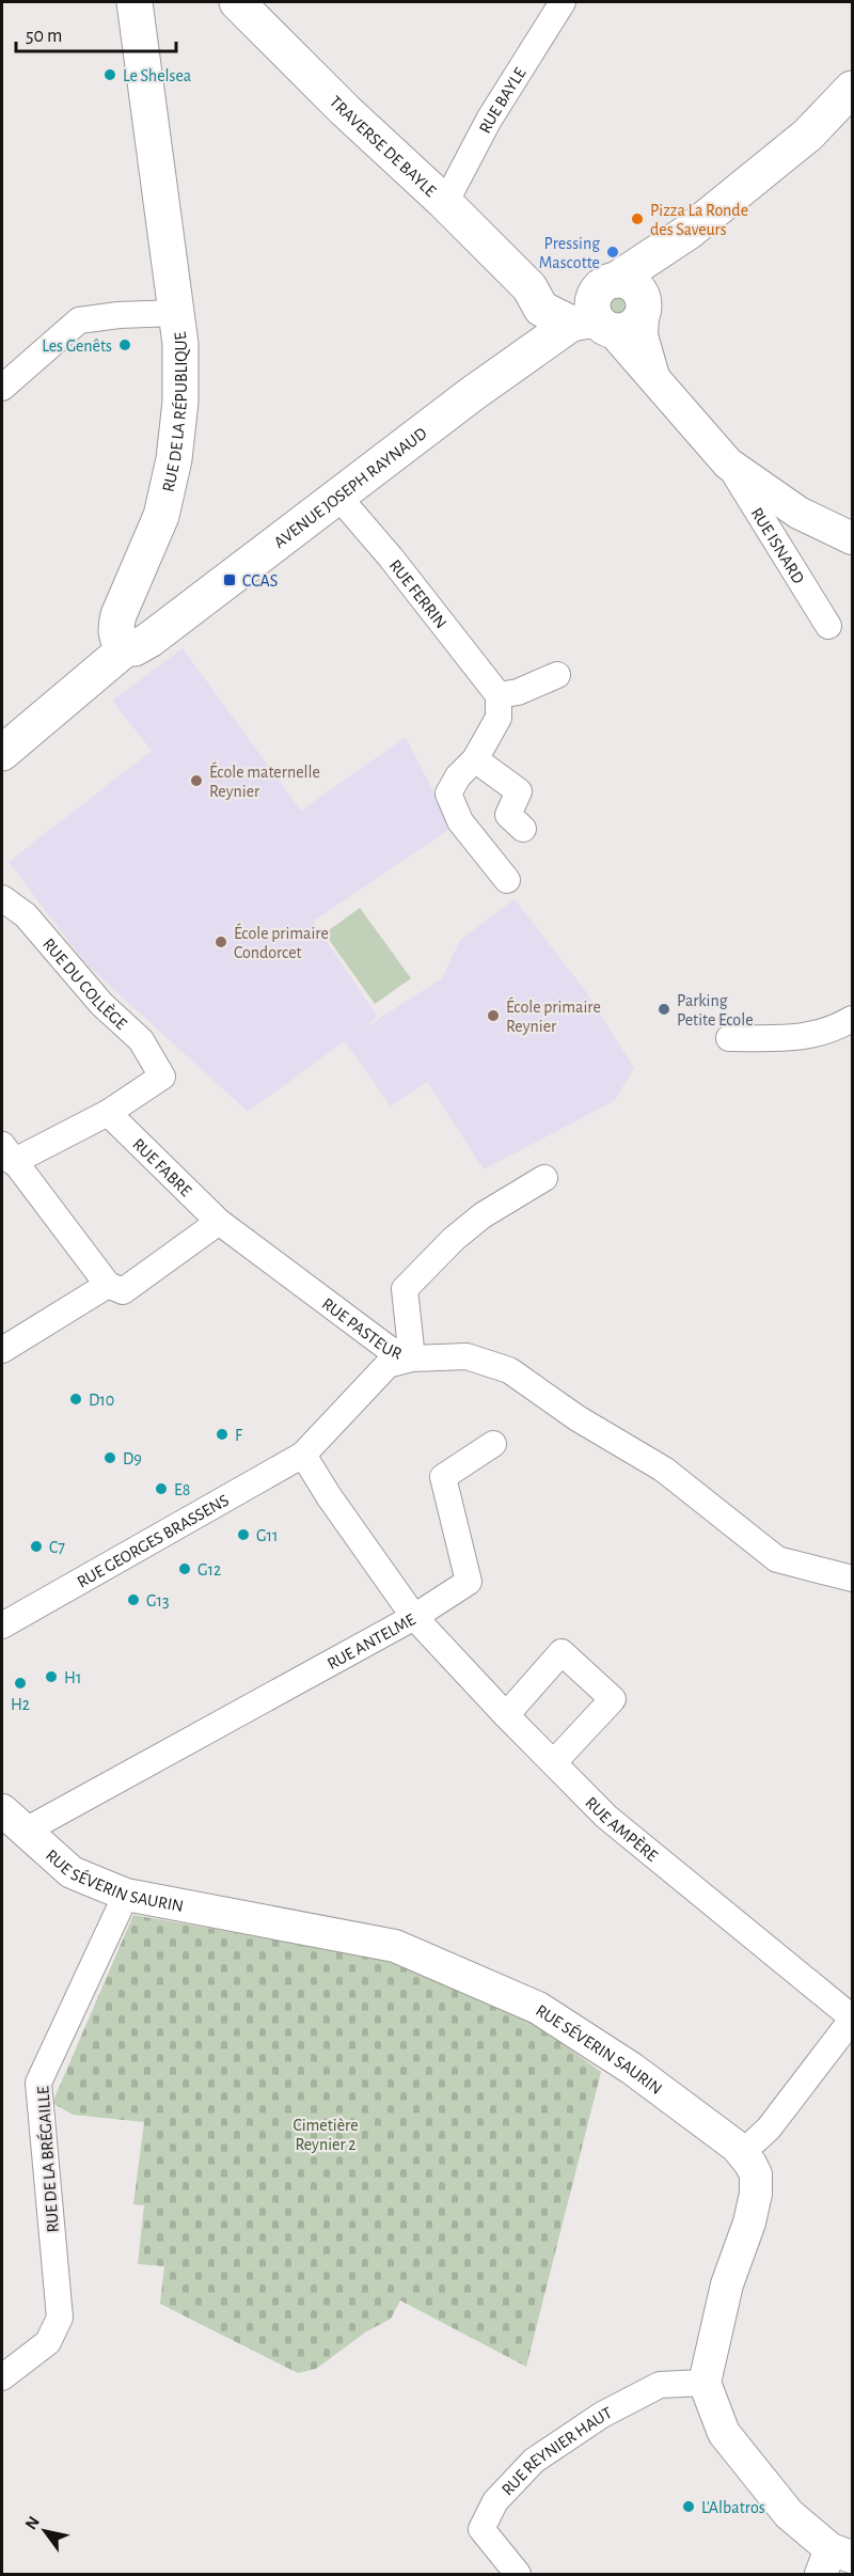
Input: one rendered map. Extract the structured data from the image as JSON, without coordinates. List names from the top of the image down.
{
  "streets": {
    "main road": ["TRAVERSE DE BAYLE", "RUE DE LA RÉPUBLIQUE", "AVENUE JOSEPH RAYNAUD"],
    "street": [
      "RUE BAYLE",
      "RUE ISNARD",
      "RUE FERRIN",
      "RUE DU COLLÈGE",
      "RUE FABRE",
      "RUE PASTEUR",
      "RUE GEORGES BRASSENS",
      "RUE ANTELME",
      "RUE AMPÈRE",
      "RUE SÉVERIN SAURIN",
      "RUE DE LA BRÉGAILLE",
      "RUE REYNIER HAUT"
    ]
  },
  "crossings": [
    ["RUE BAYLE", "TRAVERSE DE BAYLE"],
    ["TRAVERSE DE BAYLE", "AVENUE JOSEPH RAYNAUD"],
    ["RUE DE LA RÉPUBLIQUE", "AVENUE JOSEPH RAYNAUD"],
    ["AVENUE JOSEPH RAYNAUD", "RUE FERRIN"],
    ["RUE DU COLLÈGE", "RUE FABRE"],
    ["RUE FABRE", "RUE PASTEUR"],
    ["RUE GEORGES BRASSENS", "RUE ANTELME"],
    ["RUE ANTELME", "RUE AMPÈRE"],
    ["RUE ANTELME", "RUE SÉVERIN SAURIN"],
    ["RUE SÉVERIN SAURIN", "RUE DE LA BRÉGAILLE"],
    ["RUE SÉVERIN SAURIN", "RUE REYNIER HAUT"]
  ],
  "parks": ["Cimetière Reynier 2"],
  "places": {
    "other": [
      "Le Shelsea",
      "Pizza La Ronde des Saveurs",
      "Pressing Mascotte",
      "Les Genêts",
      "École maternelle Reynier",
      "École primaire Condorcet",
      "Parking Petite Ecole",
      "École primaire Reynier",
      "D10",
      "F",
      "D9",
      "E8",
      "G11",
      "C7",
      "G12",
      "G13",
      "H1",
      "H2",
      "L'Albatros"
    ],
    "transit": ["CCAS"]
  },
  "scale_bar": "50 m",
  "north": "top left"
}
